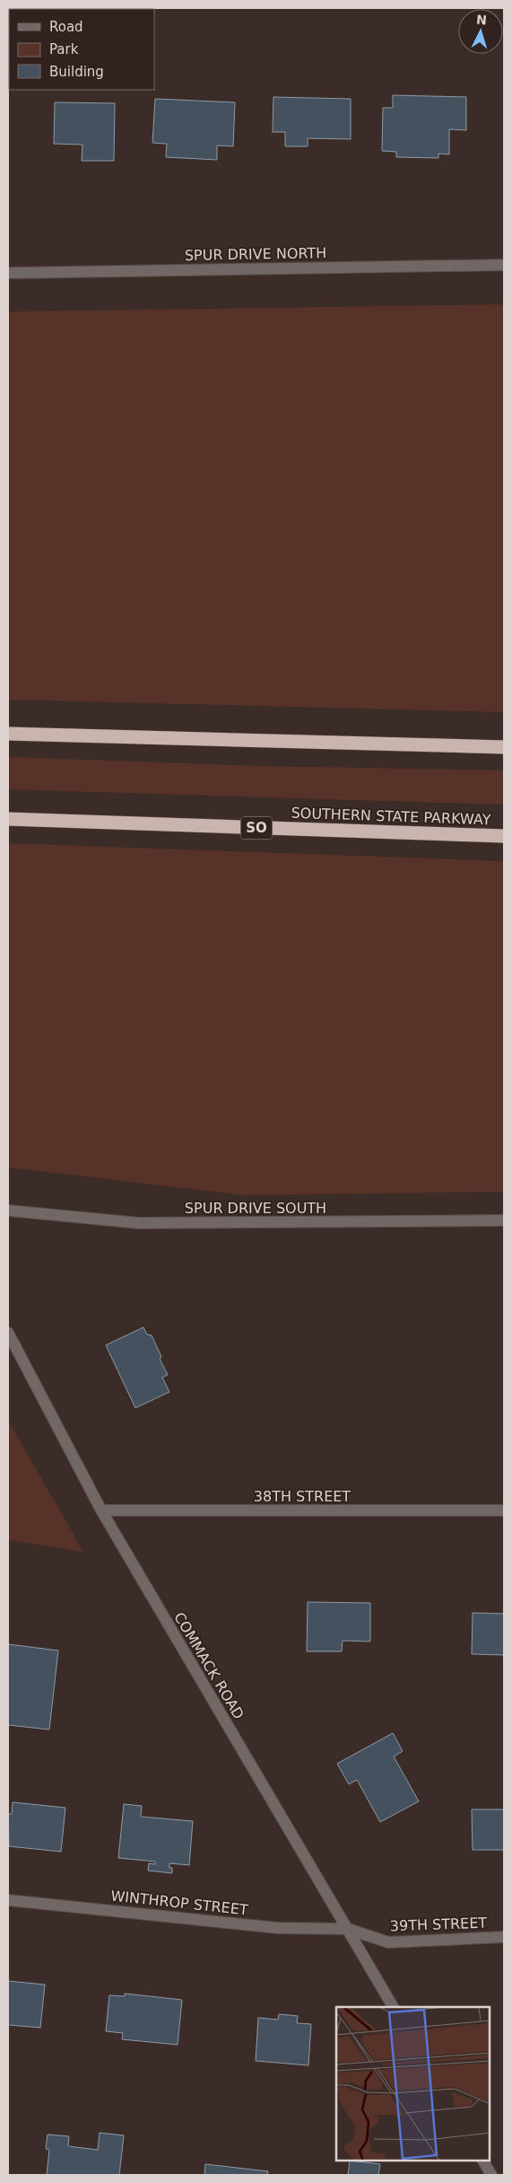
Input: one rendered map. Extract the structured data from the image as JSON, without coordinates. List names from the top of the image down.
{
  "streets": {
    "highway": ["SOUTHERN STATE PARKWAY", "SO"],
    "street": [
      "SPUR DRIVE NORTH",
      "SPUR DRIVE SOUTH",
      "38TH STREET",
      "COMMACK ROAD",
      "WINTHROP STREET",
      "39TH STREET"
    ]
  },
  "crossings": [
    ["38TH STREET", "COMMACK ROAD"],
    ["COMMACK ROAD", "WINTHROP STREET"],
    ["COMMACK ROAD", "39TH STREET"],
    ["WINTHROP STREET", "39TH STREET"]
  ],
  "legend": ["Road", "Park", "Building"],
  "north": "top"
}
